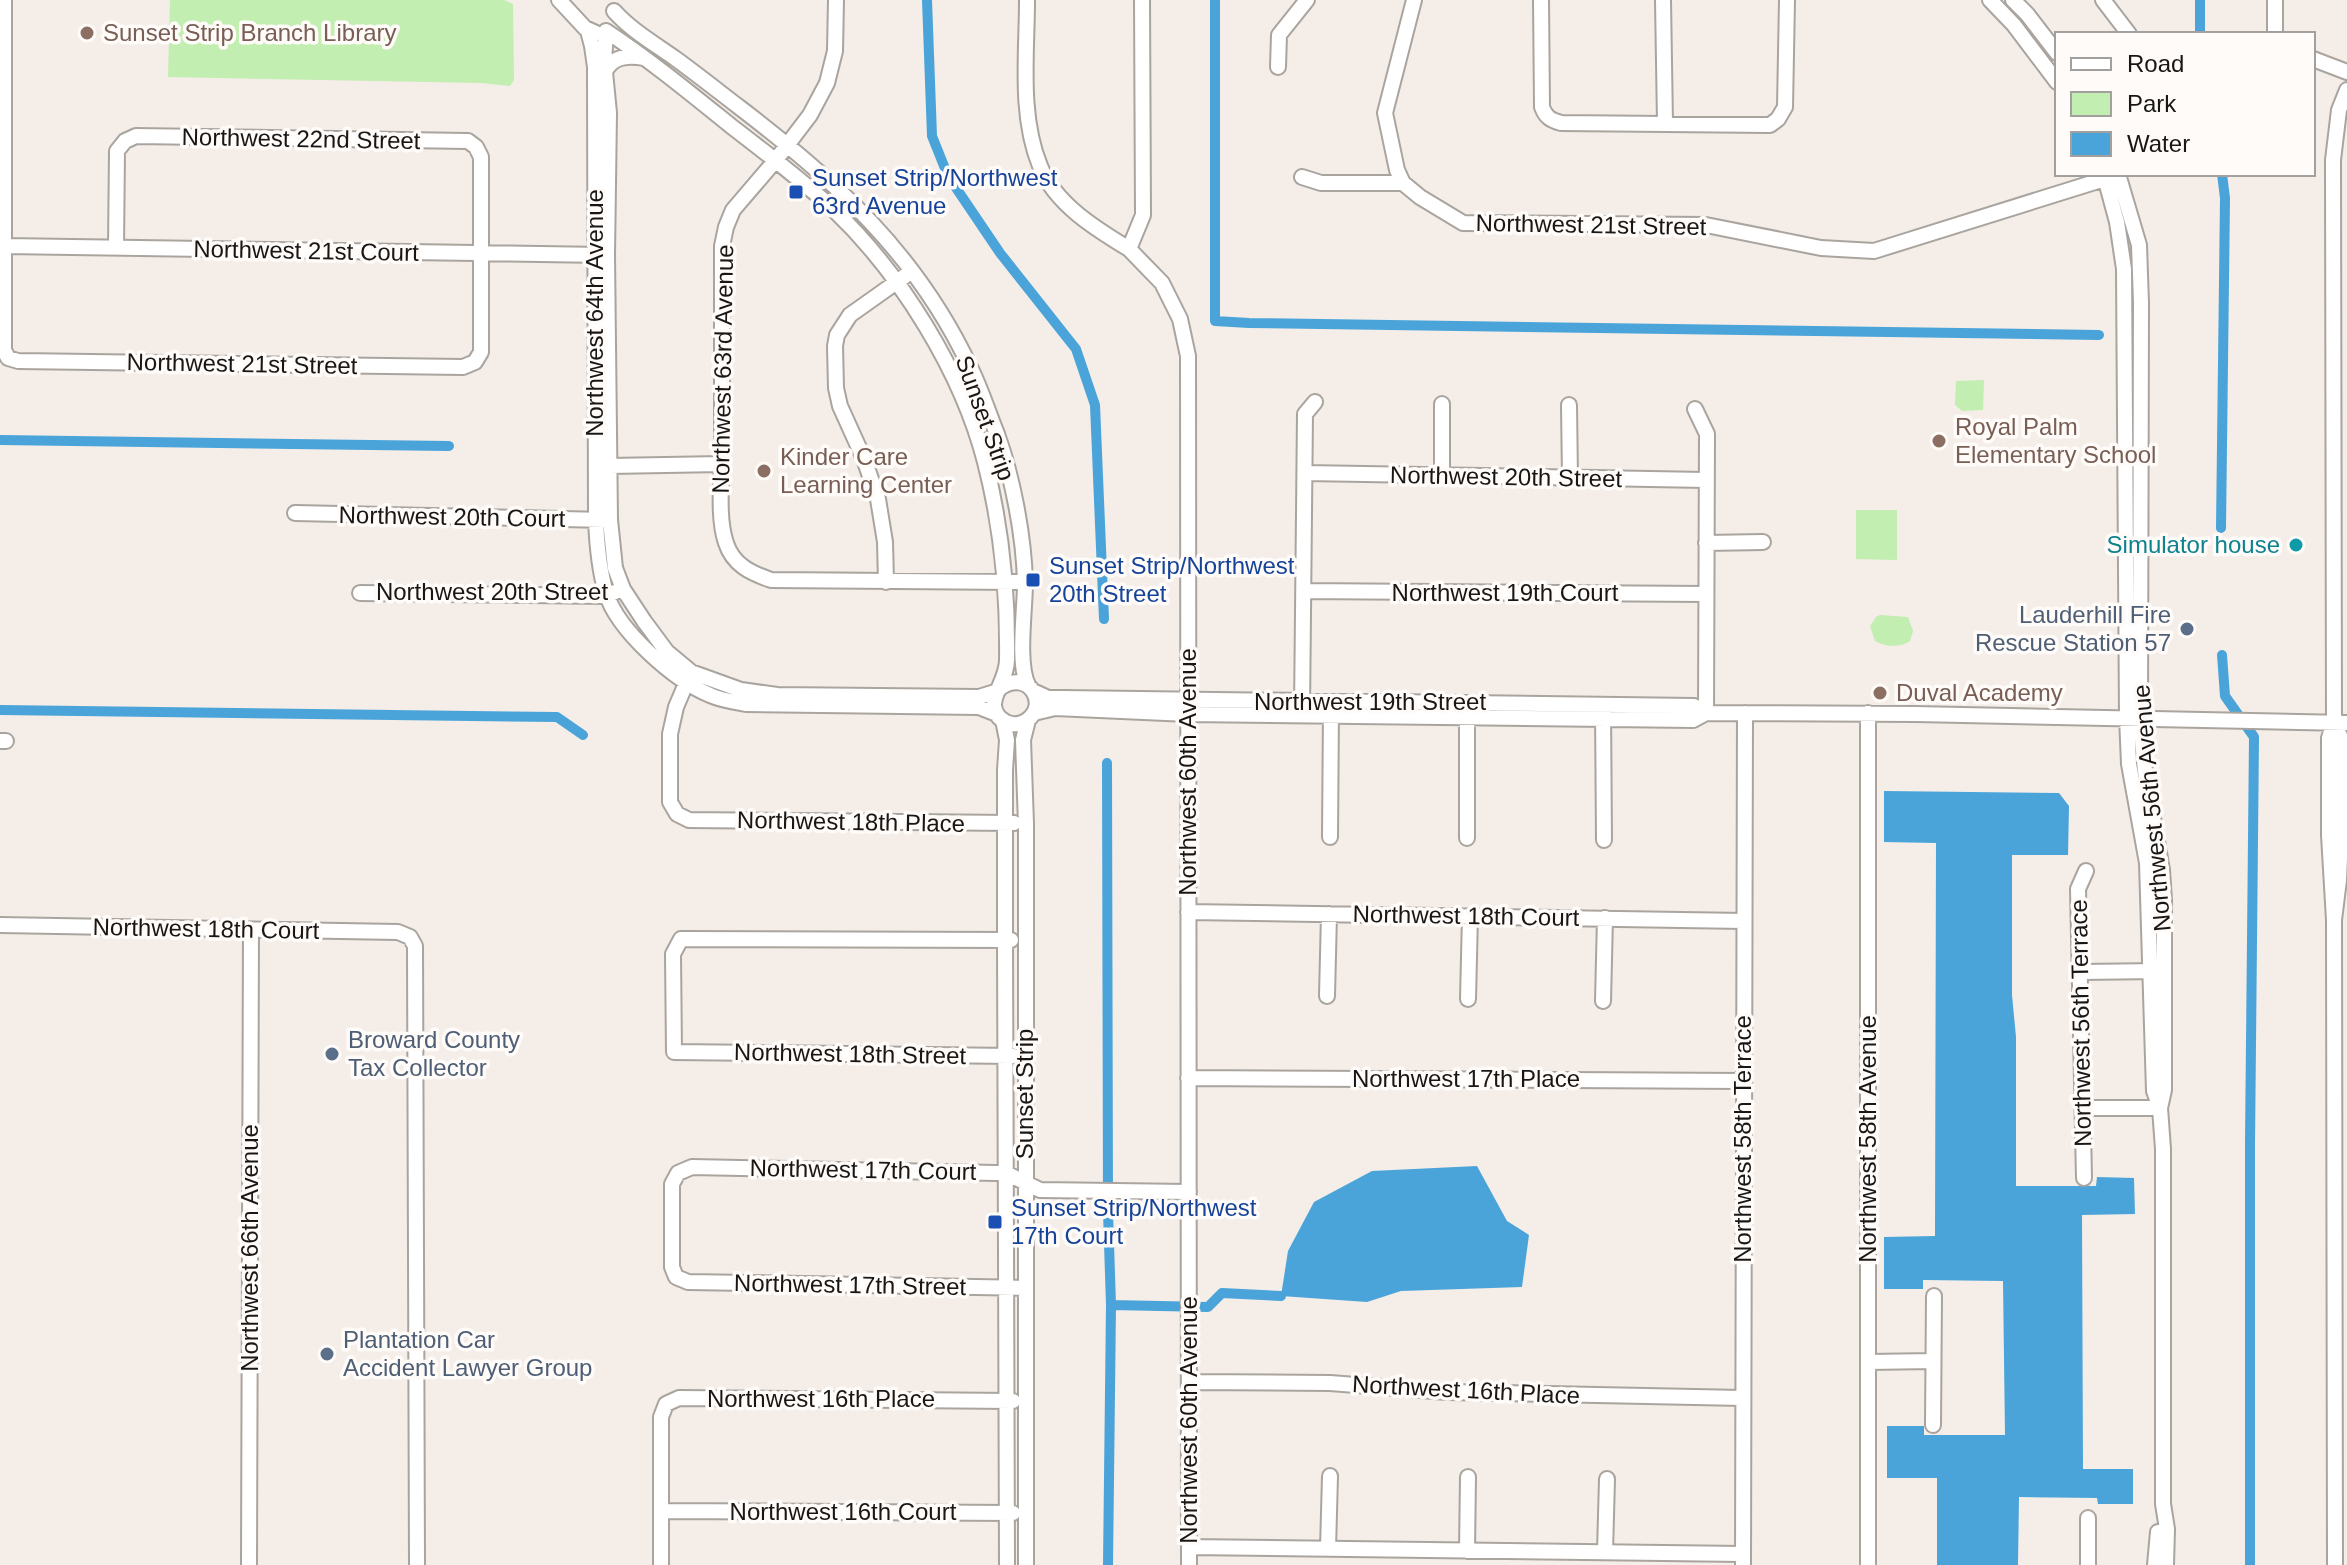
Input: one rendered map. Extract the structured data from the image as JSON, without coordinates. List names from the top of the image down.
{
  "streets": {
    "street": [
      "Northwest 22nd Street",
      "Northwest 21st Street",
      "Northwest 21st Court",
      "Northwest 64th Avenue",
      "Northwest 63rd Avenue",
      "Sunset Strip",
      "Northwest 20th Street",
      "Northwest 20th Court",
      "Northwest 19th Court",
      "Northwest 19th Street",
      "Northwest 60th Avenue",
      "Northwest 56th Avenue",
      "Northwest 18th Place",
      "Northwest 18th Court",
      "Northwest 56th Terrace",
      "Northwest 18th Street",
      "Northwest 17th Place",
      "Northwest 58th Terrace",
      "Northwest 58th Avenue",
      "Northwest 17th Court",
      "Northwest 66th Avenue",
      "Northwest 17th Street",
      "Northwest 16th Place",
      "Northwest 16th Court"
    ]
  },
  "crossings": [
    ["Northwest 22nd Street", "Northwest 21st Street"],
    ["Northwest 22nd Street", "Northwest 21st Court"],
    ["Northwest 21st Street", "Northwest 21st Court"],
    ["Northwest 21st Street", "Northwest 56th Avenue"],
    ["Northwest 21st Court", "Northwest 64th Avenue"],
    ["Northwest 64th Avenue", "Sunset Strip"],
    ["Northwest 64th Avenue", "Northwest 20th Street"],
    ["Northwest 64th Avenue", "Northwest 20th Court"],
    ["Northwest 63rd Avenue", "Sunset Strip"],
    ["Sunset Strip", "Northwest 19th Street"],
    ["Sunset Strip", "Northwest 18th Place"],
    ["Sunset Strip", "Northwest 18th Street"],
    ["Sunset Strip", "Northwest 17th Court"],
    ["Sunset Strip", "Northwest 17th Street"],
    ["Sunset Strip", "Northwest 16th Place"],
    ["Sunset Strip", "Northwest 16th Court"],
    ["Northwest 19th Street", "Northwest 60th Avenue"],
    ["Northwest 19th Street", "Northwest 56th Avenue"],
    ["Northwest 19th Street", "Northwest 58th Terrace"],
    ["Northwest 19th Street", "Northwest 58th Avenue"],
    ["Northwest 60th Avenue", "Northwest 18th Court"],
    ["Northwest 60th Avenue", "Northwest 17th Place"],
    ["Northwest 60th Avenue", "Northwest 17th Court"],
    ["Northwest 60th Avenue", "Northwest 16th Place"],
    ["Northwest 18th Court", "Northwest 58th Terrace"],
    ["Northwest 18th Court", "Northwest 66th Avenue"],
    ["Northwest 17th Place", "Northwest 58th Terrace"],
    ["Northwest 58th Terrace", "Northwest 16th Place"],
    ["Northwest 17th Court", "Northwest 17th Street"],
    ["Northwest 16th Place", "Northwest 16th Court"]
  ],
  "places": {
    "other": [
      "Sunset Strip Branch Library",
      "Royal Palm Elementary School",
      "Kinder Care Learning Center",
      "Simulator house",
      "Lauderhill Fire Rescue Station 57",
      "Duval Academy",
      "Broward County Tax Collector",
      "Plantation Car Accident Lawyer Group"
    ],
    "transit": ["Sunset Strip/Northwest 63rd Avenue", "Sunset Strip/Northwest 20th Street", "Sunset Strip/Northwest 17th Court"]
  },
  "legend": ["Road", "Park", "Water"]
}
